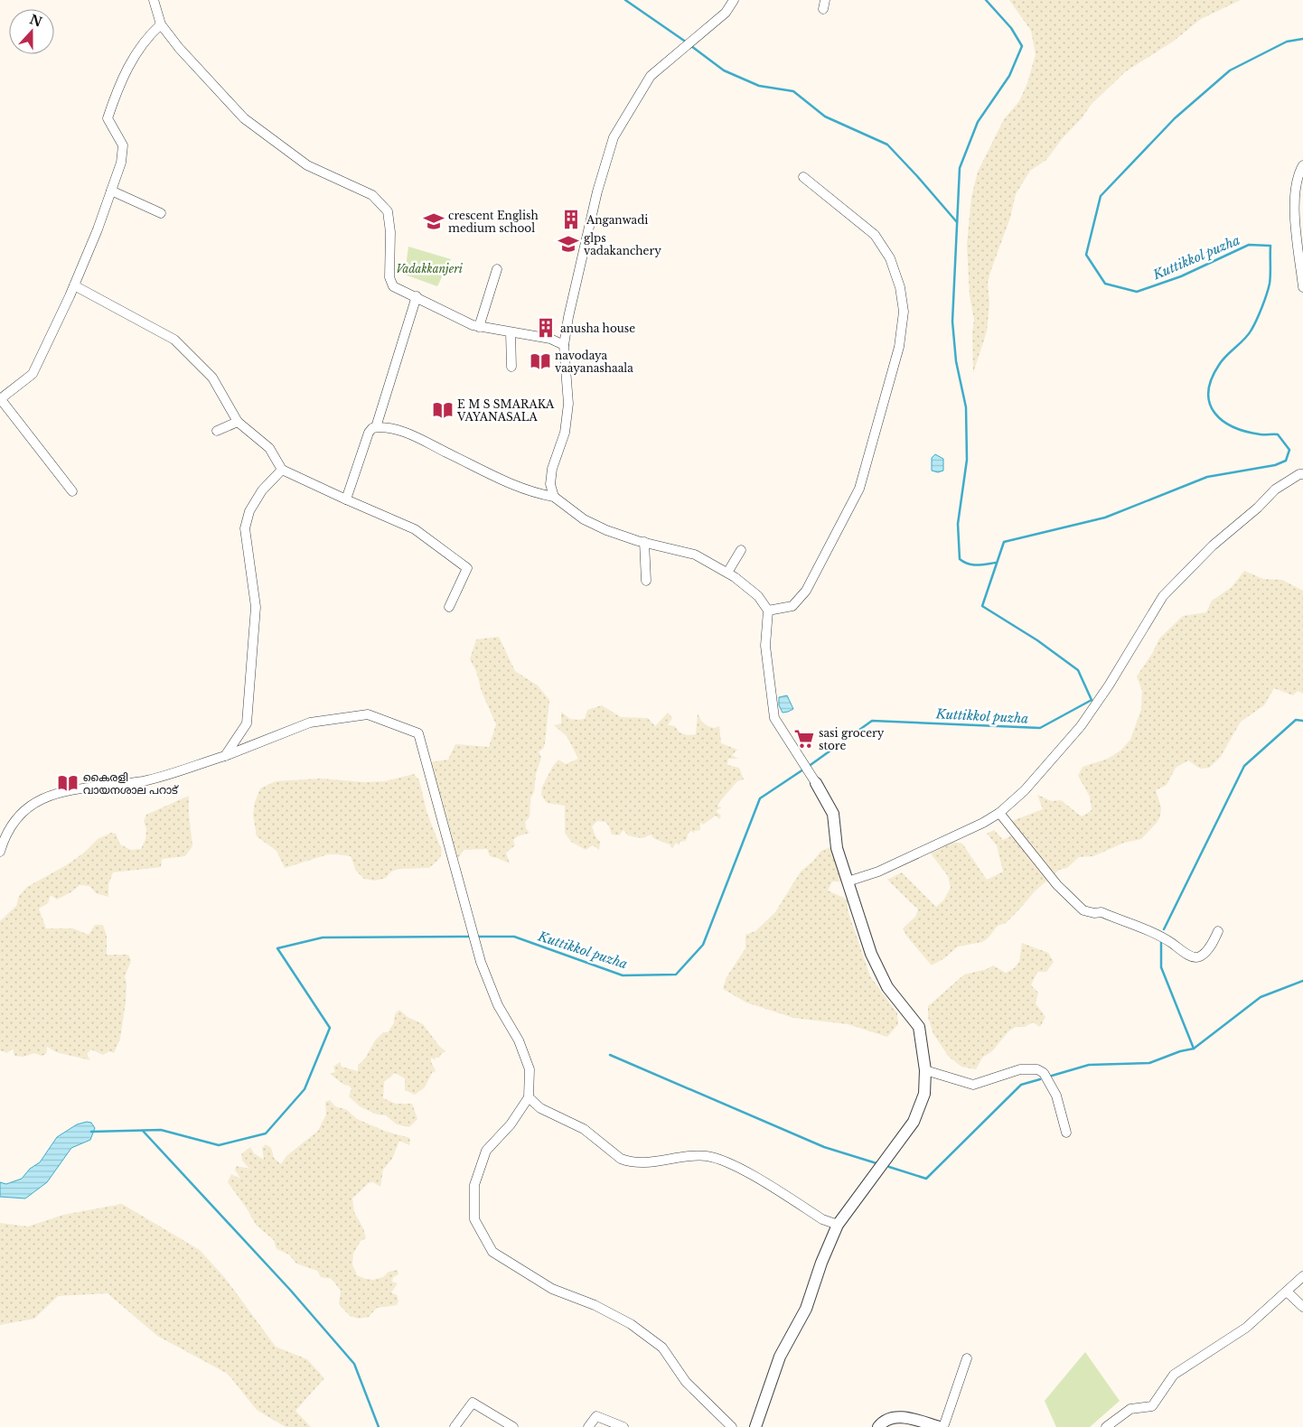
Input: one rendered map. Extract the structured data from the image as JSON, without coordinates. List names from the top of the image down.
{
  "water": ["Kuttikkol puzha"],
  "parks": ["Vadakkanjeri"],
  "places": {
    "building": ["Anganwadi", "anusha house"],
    "school or university": ["crescent English medium school", "glps vadakanchery"],
    "library": ["navodaya vaayanashaala", "E M S SMARAKA VAYANASALA", "കൈരളി വായനശാല പറാട്"],
    "supermarket": ["sasi grocery store"]
  },
  "north": "top"
}
